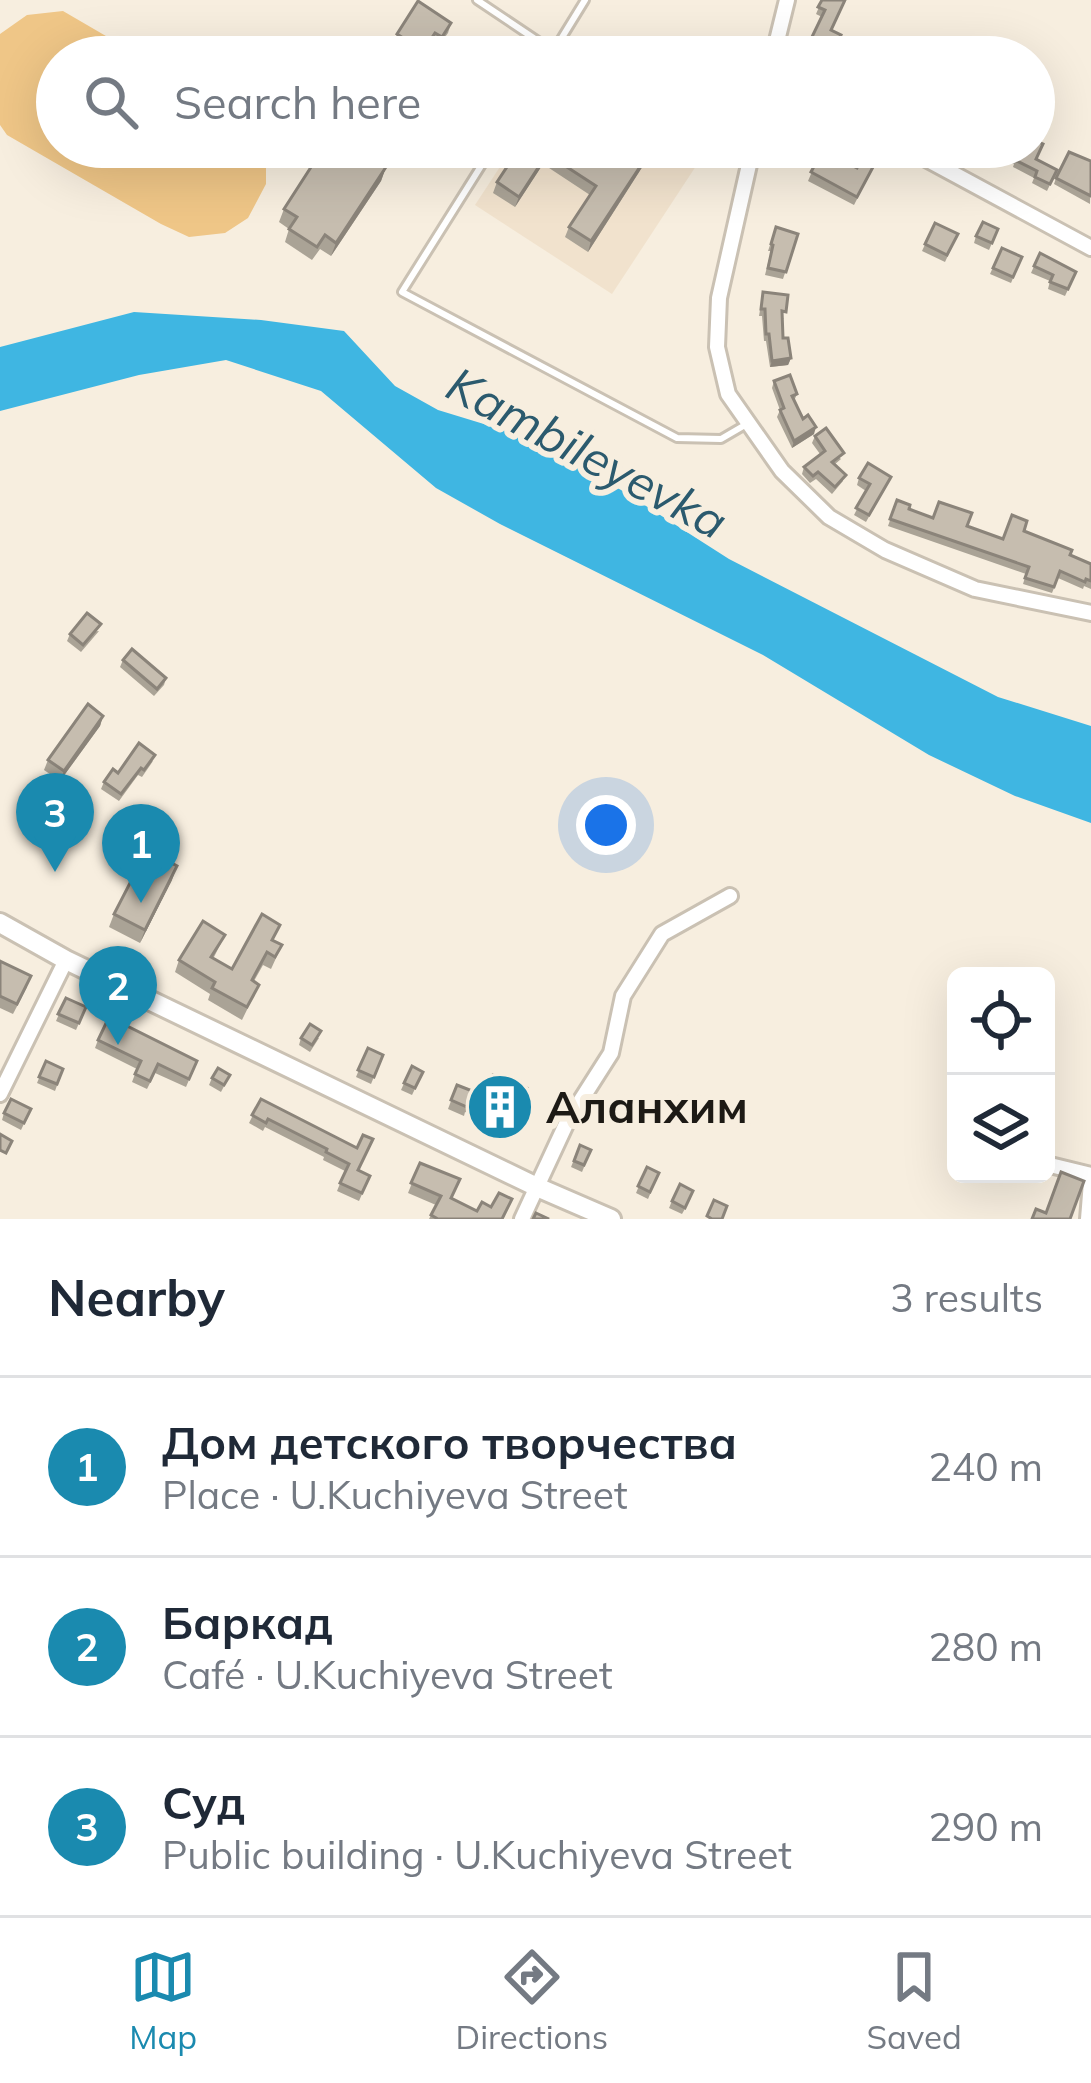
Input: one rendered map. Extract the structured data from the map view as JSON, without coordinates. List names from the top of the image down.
{
  "water": ["Kambileyevka"],
  "places": {
    "building": ["Аланхим"]
  },
  "page": {
    "search": "Search here",
    "pins": ["3", "1", "2"],
    "heading": ["Nearby", "3 results"],
    "list": [
      {
        "mark": "1",
        "name": "Дом детского творчества",
        "note": "Place · U.Kuchiyeva Street",
        "value": "240 m"
      },
      {
        "mark": "2",
        "name": "Баркад",
        "note": "Café · U.Kuchiyeva Street",
        "value": "280 m"
      },
      {
        "mark": "3",
        "name": "Суд",
        "note": "Public building · U.Kuchiyeva Street",
        "value": "290 m"
      }
    ],
    "nav": ["Map", "Directions", "Saved"]
  }
}
